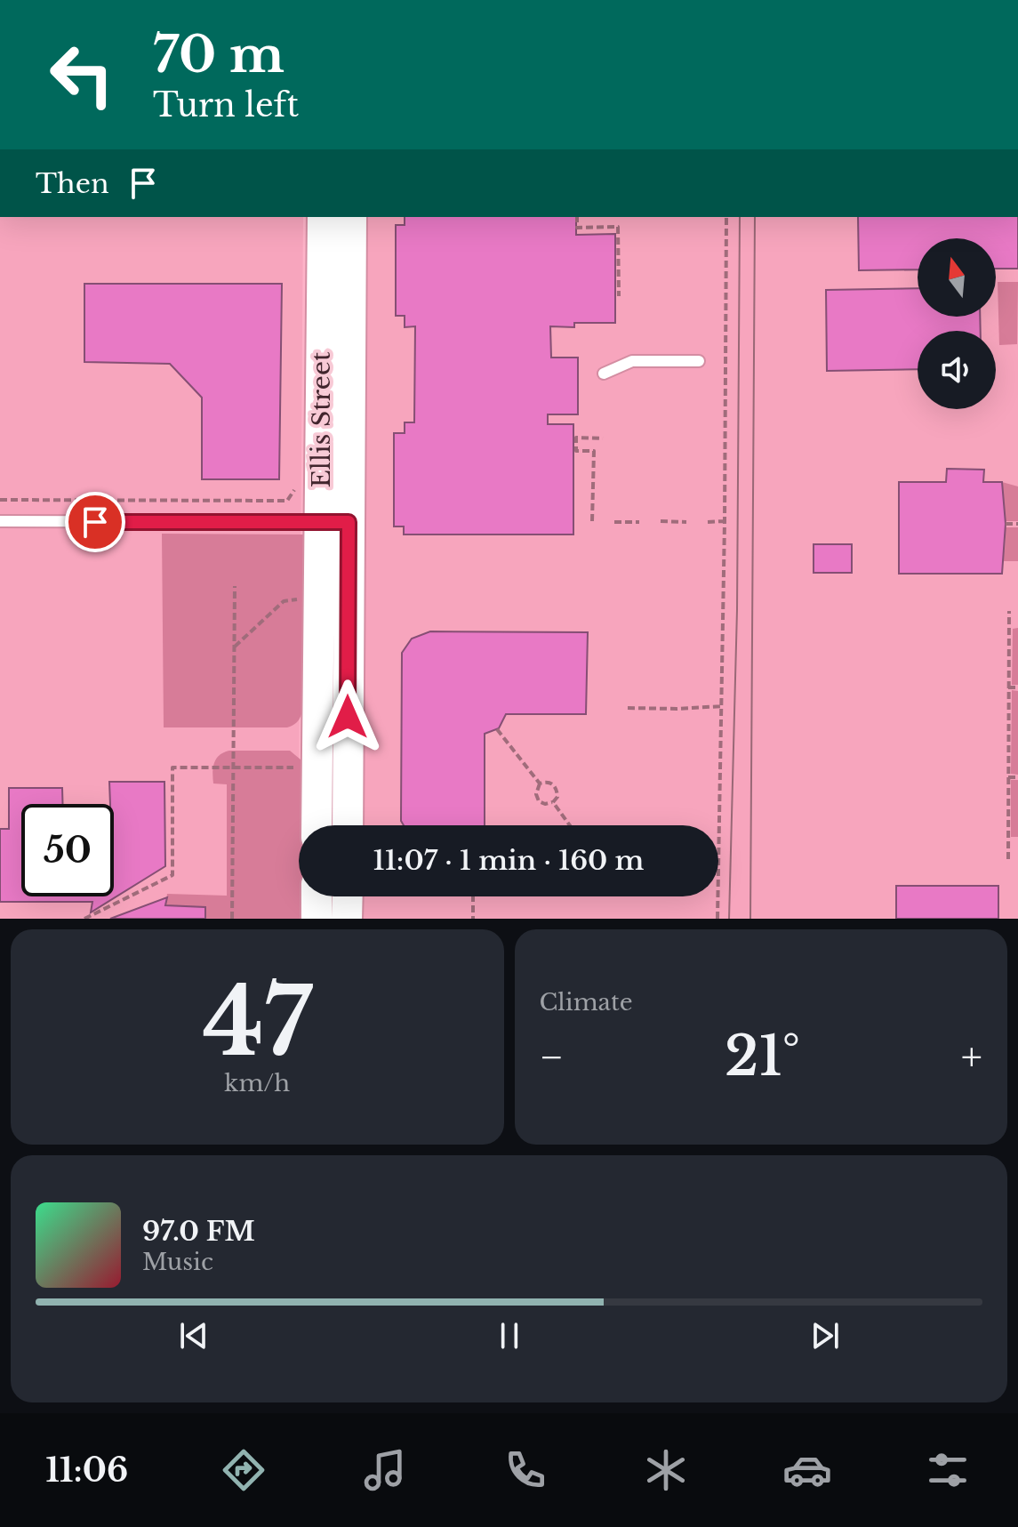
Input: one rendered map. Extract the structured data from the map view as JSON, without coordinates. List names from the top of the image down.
{
  "streets": {
    "main road": ["Ellis Street"]
  },
  "north": "top",
  "page": {
    "turn": ["70 m", "Turn left"],
    "then": "Then",
    "limit": "50",
    "trip": "11:07 · 1 min · 160 m",
    "tile": [
      ["47", "km/h"],
      "Climate"
    ],
    "heat": ["−", "21°", "+"],
    "song": ["97.0 FM", "Music"],
    "tabs": "11:06"
  }
}
